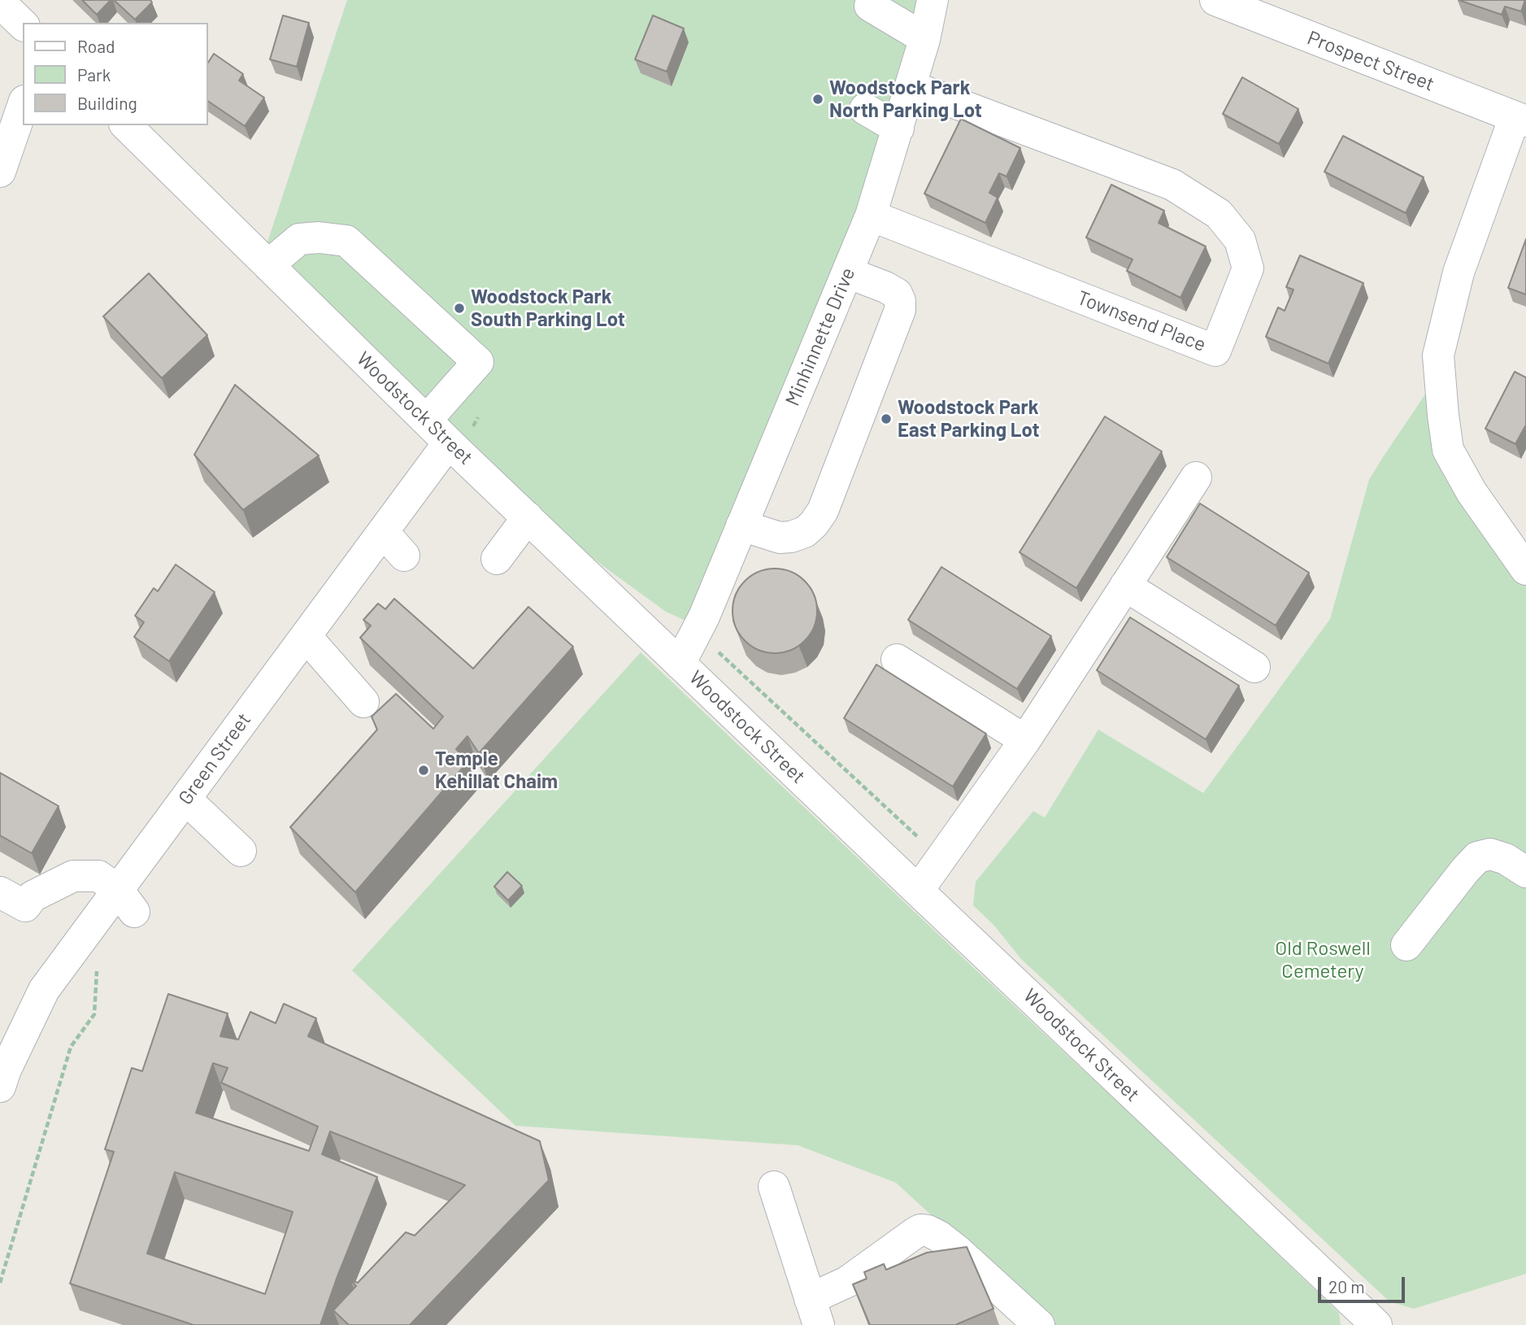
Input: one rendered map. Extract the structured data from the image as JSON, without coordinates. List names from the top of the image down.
{
  "streets": {
    "street": [
      "Prospect Street",
      "Townsend Place",
      "Minhinnette Drive",
      "Woodstock Street",
      "Green Street"
    ]
  },
  "crossings": [
    ["Townsend Place", "Minhinnette Drive"],
    ["Minhinnette Drive", "Woodstock Street"],
    ["Woodstock Street", "Green Street"]
  ],
  "parks": ["Old Roswell Cemetery"],
  "places": [
    "Woodstock Park North Parking Lot",
    "Woodstock Park South Parking Lot",
    "Woodstock Park East Parking Lot",
    "Temple Kehillat Chaim"
  ],
  "legend": ["Road", "Park", "Building"],
  "scale_bar": "20 m"
}
